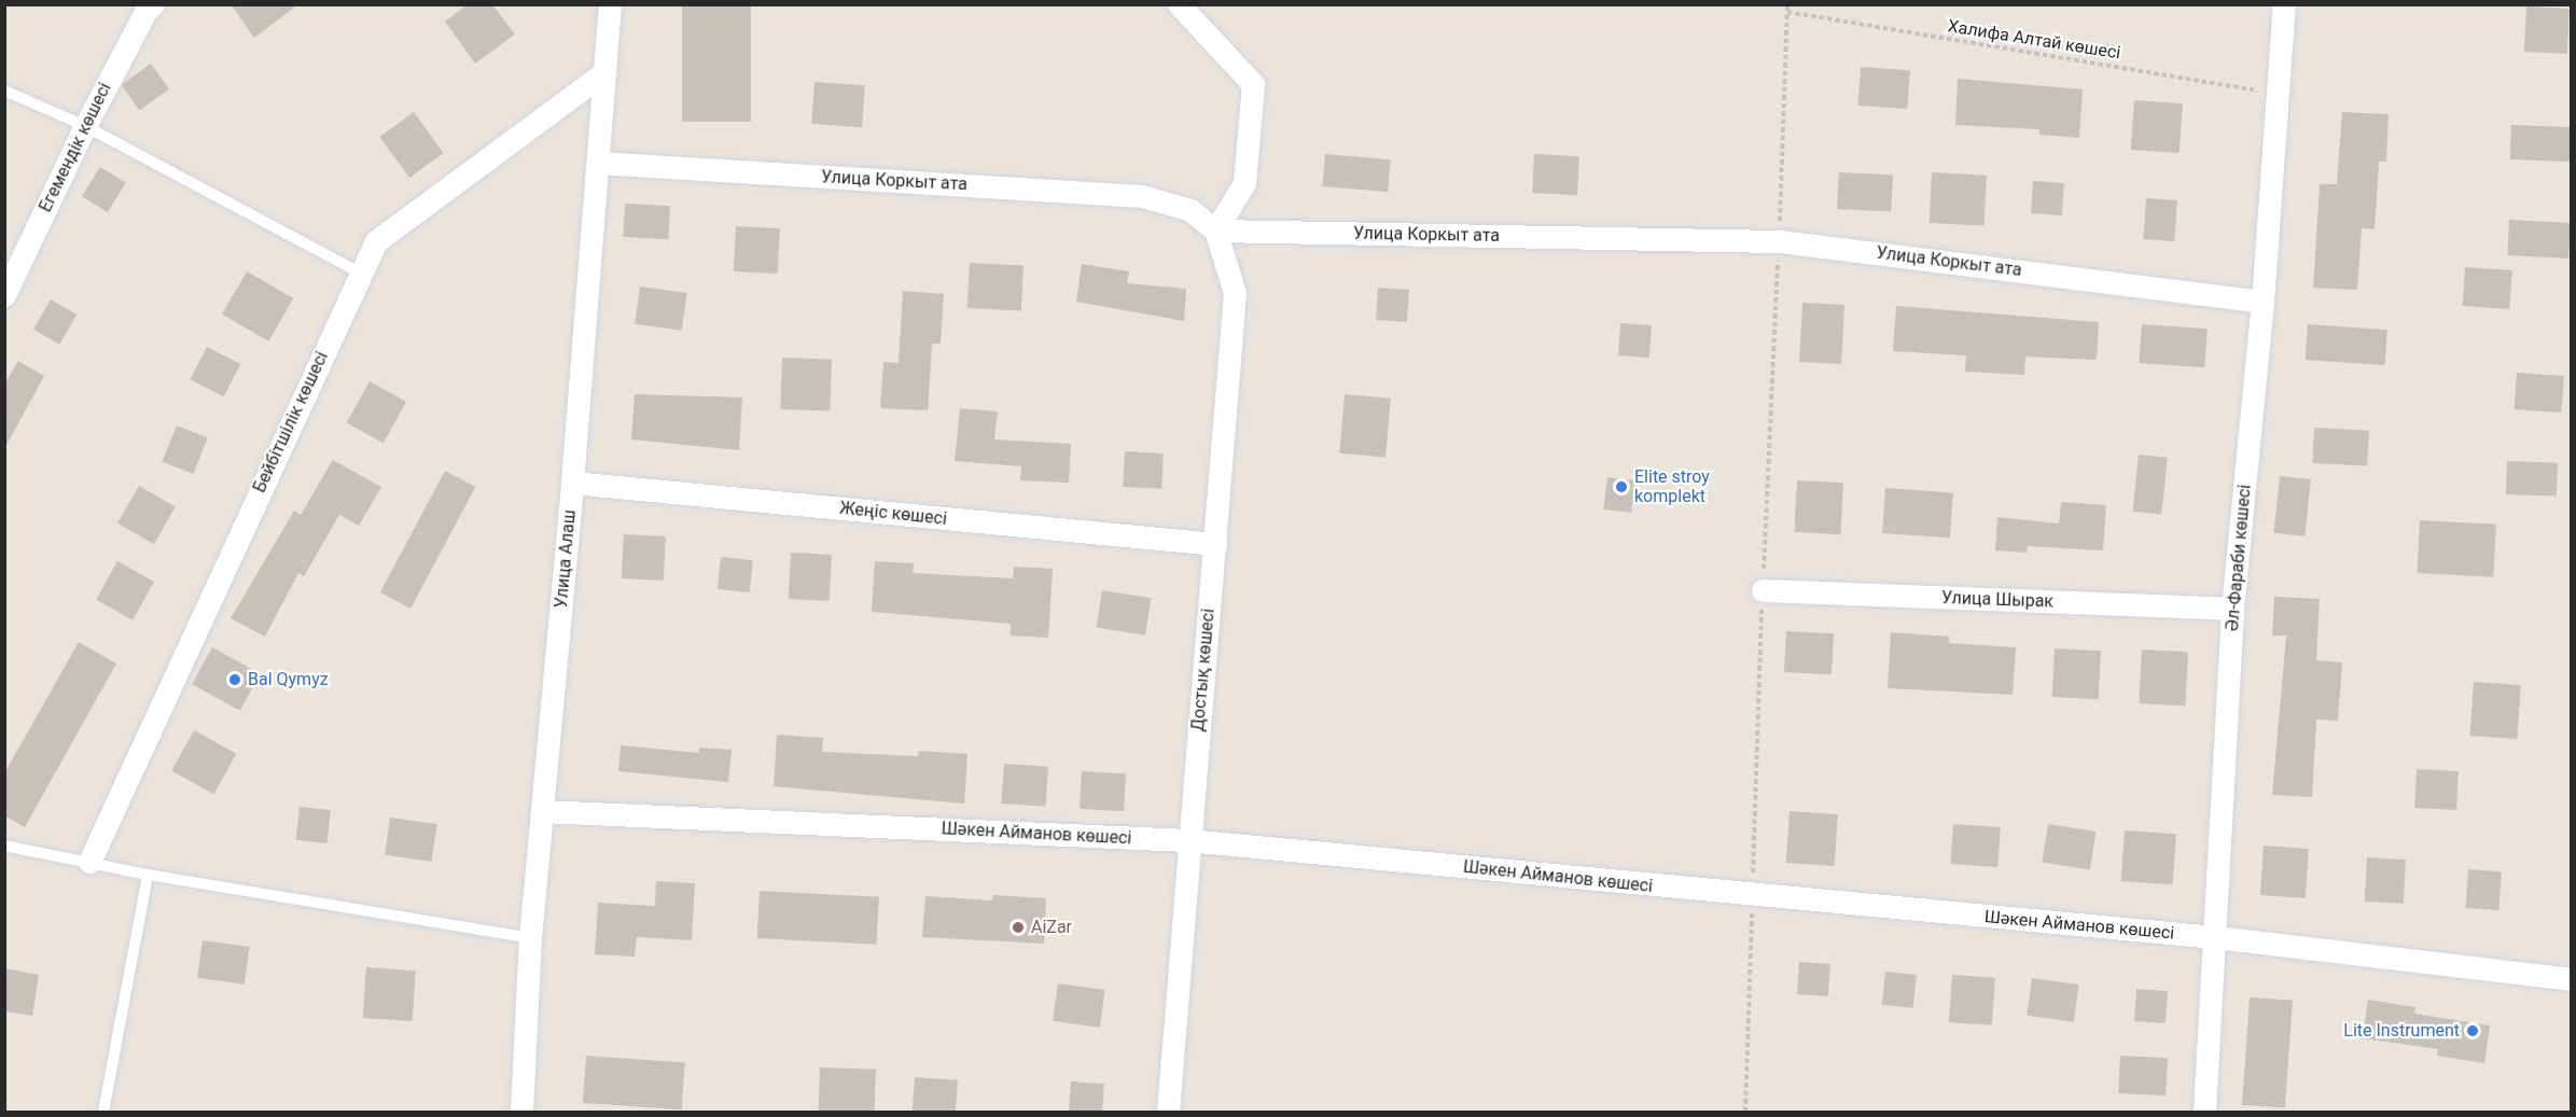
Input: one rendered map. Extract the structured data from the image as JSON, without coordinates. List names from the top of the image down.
{
  "streets": {
    "street": [
      "Егемендік көшесі",
      "Улица Коркыт ата",
      "Бейбітшілік көшесі",
      "Жеңіс көшесі",
      "Әл-Фараби көшесі",
      "Улица Алаш",
      "Улица Шырак",
      "Достық көшесі",
      "Шәкен Айманов көшесі"
    ],
    "path": ["Халифа Алтай көшесі"]
  },
  "crossings": [
    ["Халифа Алтай көшесі", "Әл-Фараби көшесі"],
    ["Улица Коркыт ата", "Әл-Фараби көшесі"],
    ["Улица Коркыт ата", "Улица Алаш"],
    ["Улица Коркыт ата", "Достық көшесі"],
    ["Бейбітшілік көшесі", "Улица Алаш"],
    ["Жеңіс көшесі", "Улица Алаш"],
    ["Жеңіс көшесі", "Достық көшесі"],
    ["Әл-Фараби көшесі", "Улица Шырак"],
    ["Әл-Фараби көшесі", "Шәкен Айманов көшесі"],
    ["Улица Алаш", "Шәкен Айманов көшесі"],
    ["Достық көшесі", "Шәкен Айманов көшесі"]
  ],
  "places": [
    "Elite stroy komplekt",
    "Bal Qymyz",
    "AiZar",
    "Lite Instrument"
  ]
}
